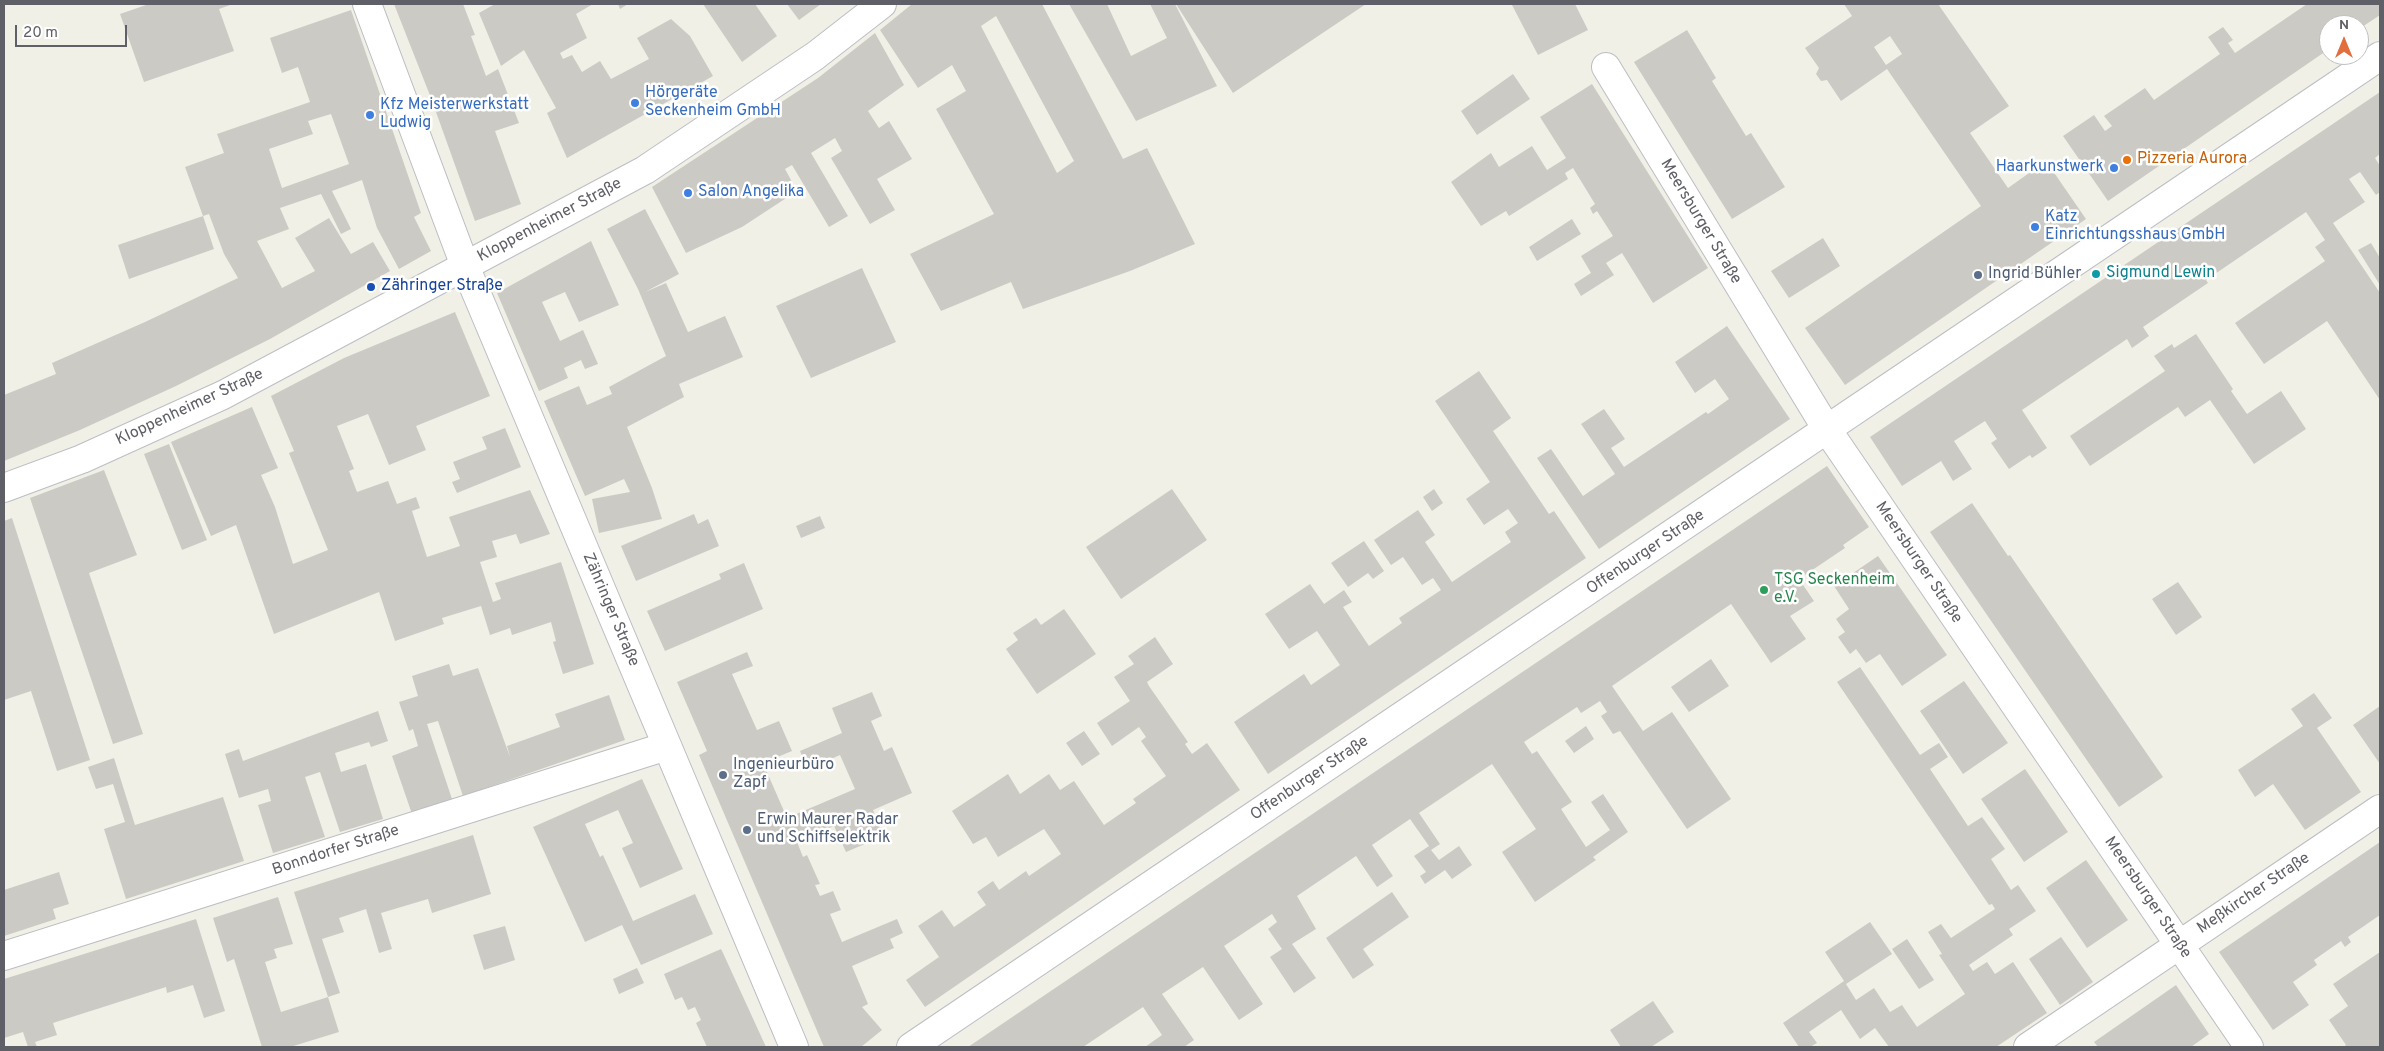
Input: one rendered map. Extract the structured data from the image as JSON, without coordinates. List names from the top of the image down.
{
  "streets": {
    "street": [
      "Kloppenheimer Straße",
      "Meersburger Straße",
      "Offenburger Straße",
      "Zähringer Straße",
      "Bonndorfer Straße",
      "Meßkircher Straße"
    ]
  },
  "crossings": [
    ["Kloppenheimer Straße", "Zähringer Straße"],
    ["Meersburger Straße", "Offenburger Straße"],
    ["Meersburger Straße", "Meßkircher Straße"],
    ["Zähringer Straße", "Bonndorfer Straße"]
  ],
  "places": [
    "Hörgeräte Seckenheim GmbH",
    "Kfz Meisterwerkstatt Ludwig",
    "Pizzeria Aurora",
    "Haarkunstwerk",
    "Salon Angelika",
    "Katz Einrichtungsshaus GmbH",
    "Sigmund Lewin",
    "Ingrid Bühler",
    "Zähringer Straße",
    "TSG Seckenheim e.V.",
    "Ingenieurbüro Zapf",
    "Erwin Maurer Radar und Schiffselektrik"
  ],
  "scale_bar": "20 m",
  "north": "top"
}
